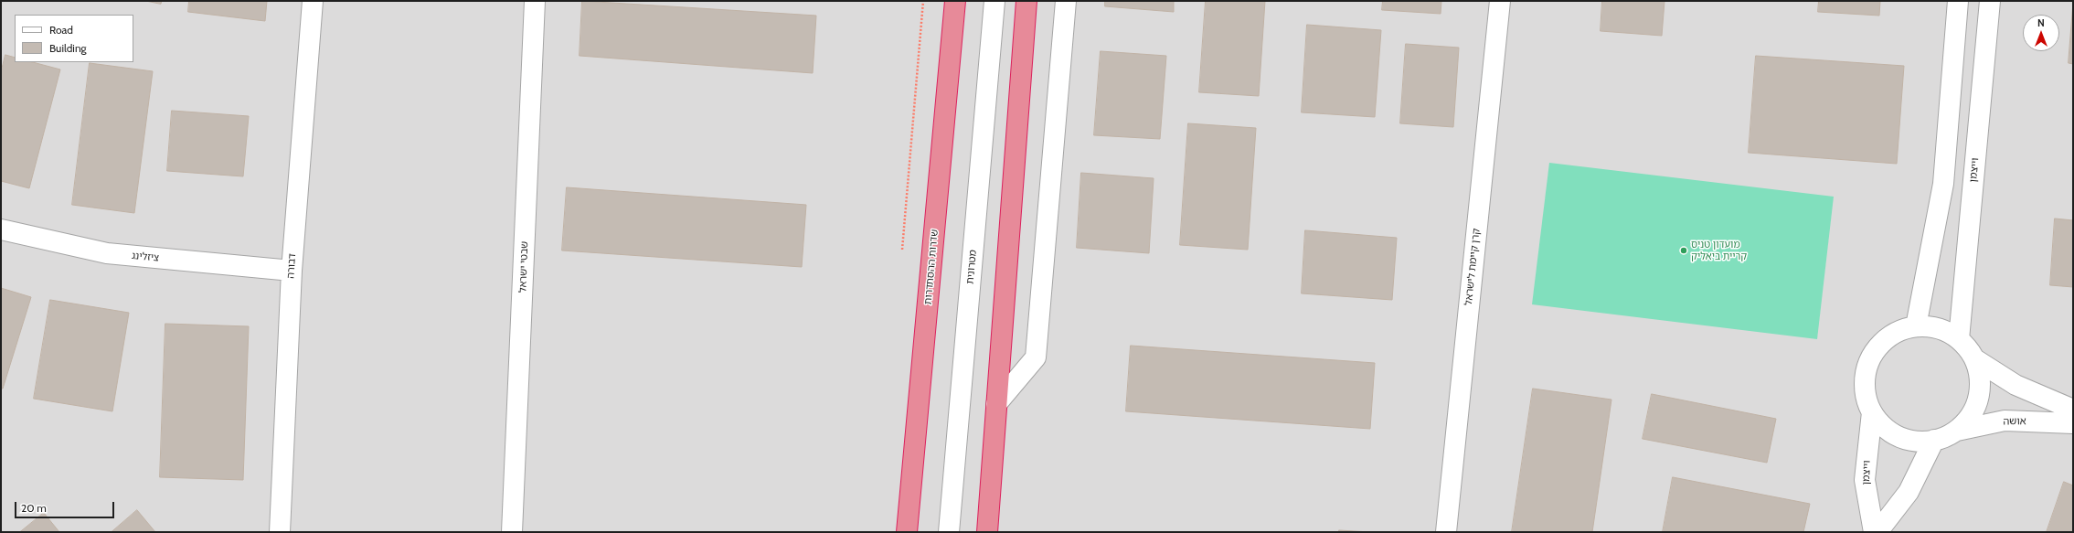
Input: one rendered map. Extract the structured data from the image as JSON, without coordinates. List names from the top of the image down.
{
  "streets": {
    "highway": ["שדרות ההסתדרות"],
    "street": [
      "וייצמן",
      "ציזלינג",
      "דבורה",
      "שבטי ישראל",
      "מטרונית",
      "קרן קיימת לישראל",
      "אושה"
    ]
  },
  "crossings": [
    ["וייצמן", "אושה"],
    ["ציזלינג", "דבורה"]
  ],
  "places": ["מועדון טניס קריית ביאליק"],
  "legend": ["Road", "Building"],
  "scale_bar": "20 m",
  "north": "top"
}
